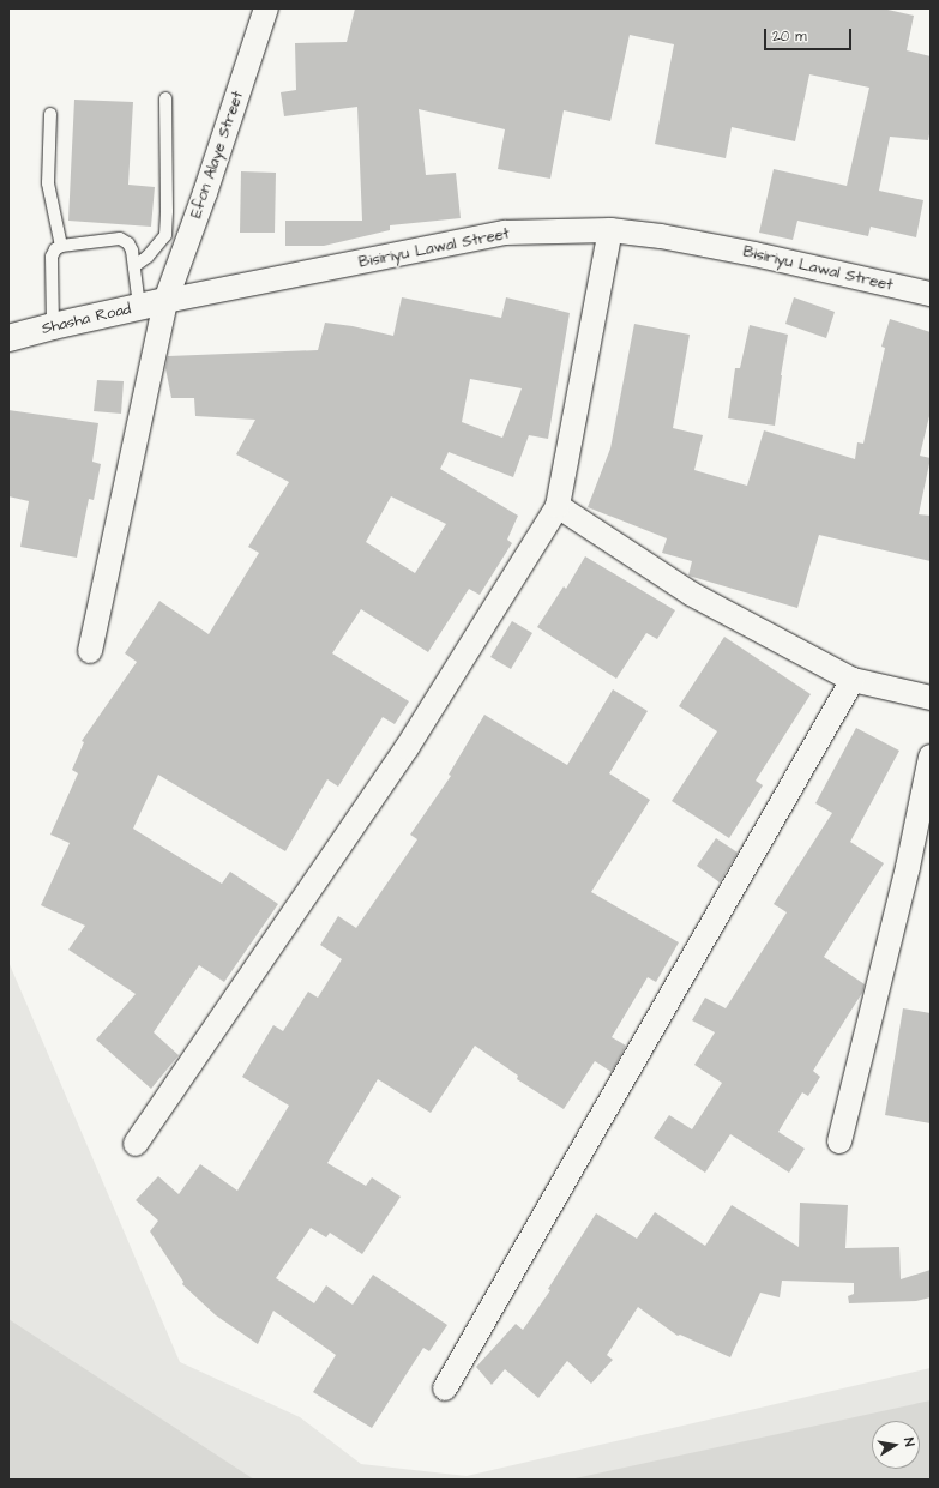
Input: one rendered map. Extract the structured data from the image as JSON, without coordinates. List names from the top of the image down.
{
  "streets": {
    "street": ["Efon Alaye Street", "Bisiriyu Lawal Street", "Shasha Road"]
  },
  "crossings": [
    ["Efon Alaye Street", "Bisiriyu Lawal Street"],
    ["Efon Alaye Street", "Shasha Road"],
    ["Bisiriyu Lawal Street", "Shasha Road"]
  ],
  "scale_bar": "20 m",
  "north": "right"
}
